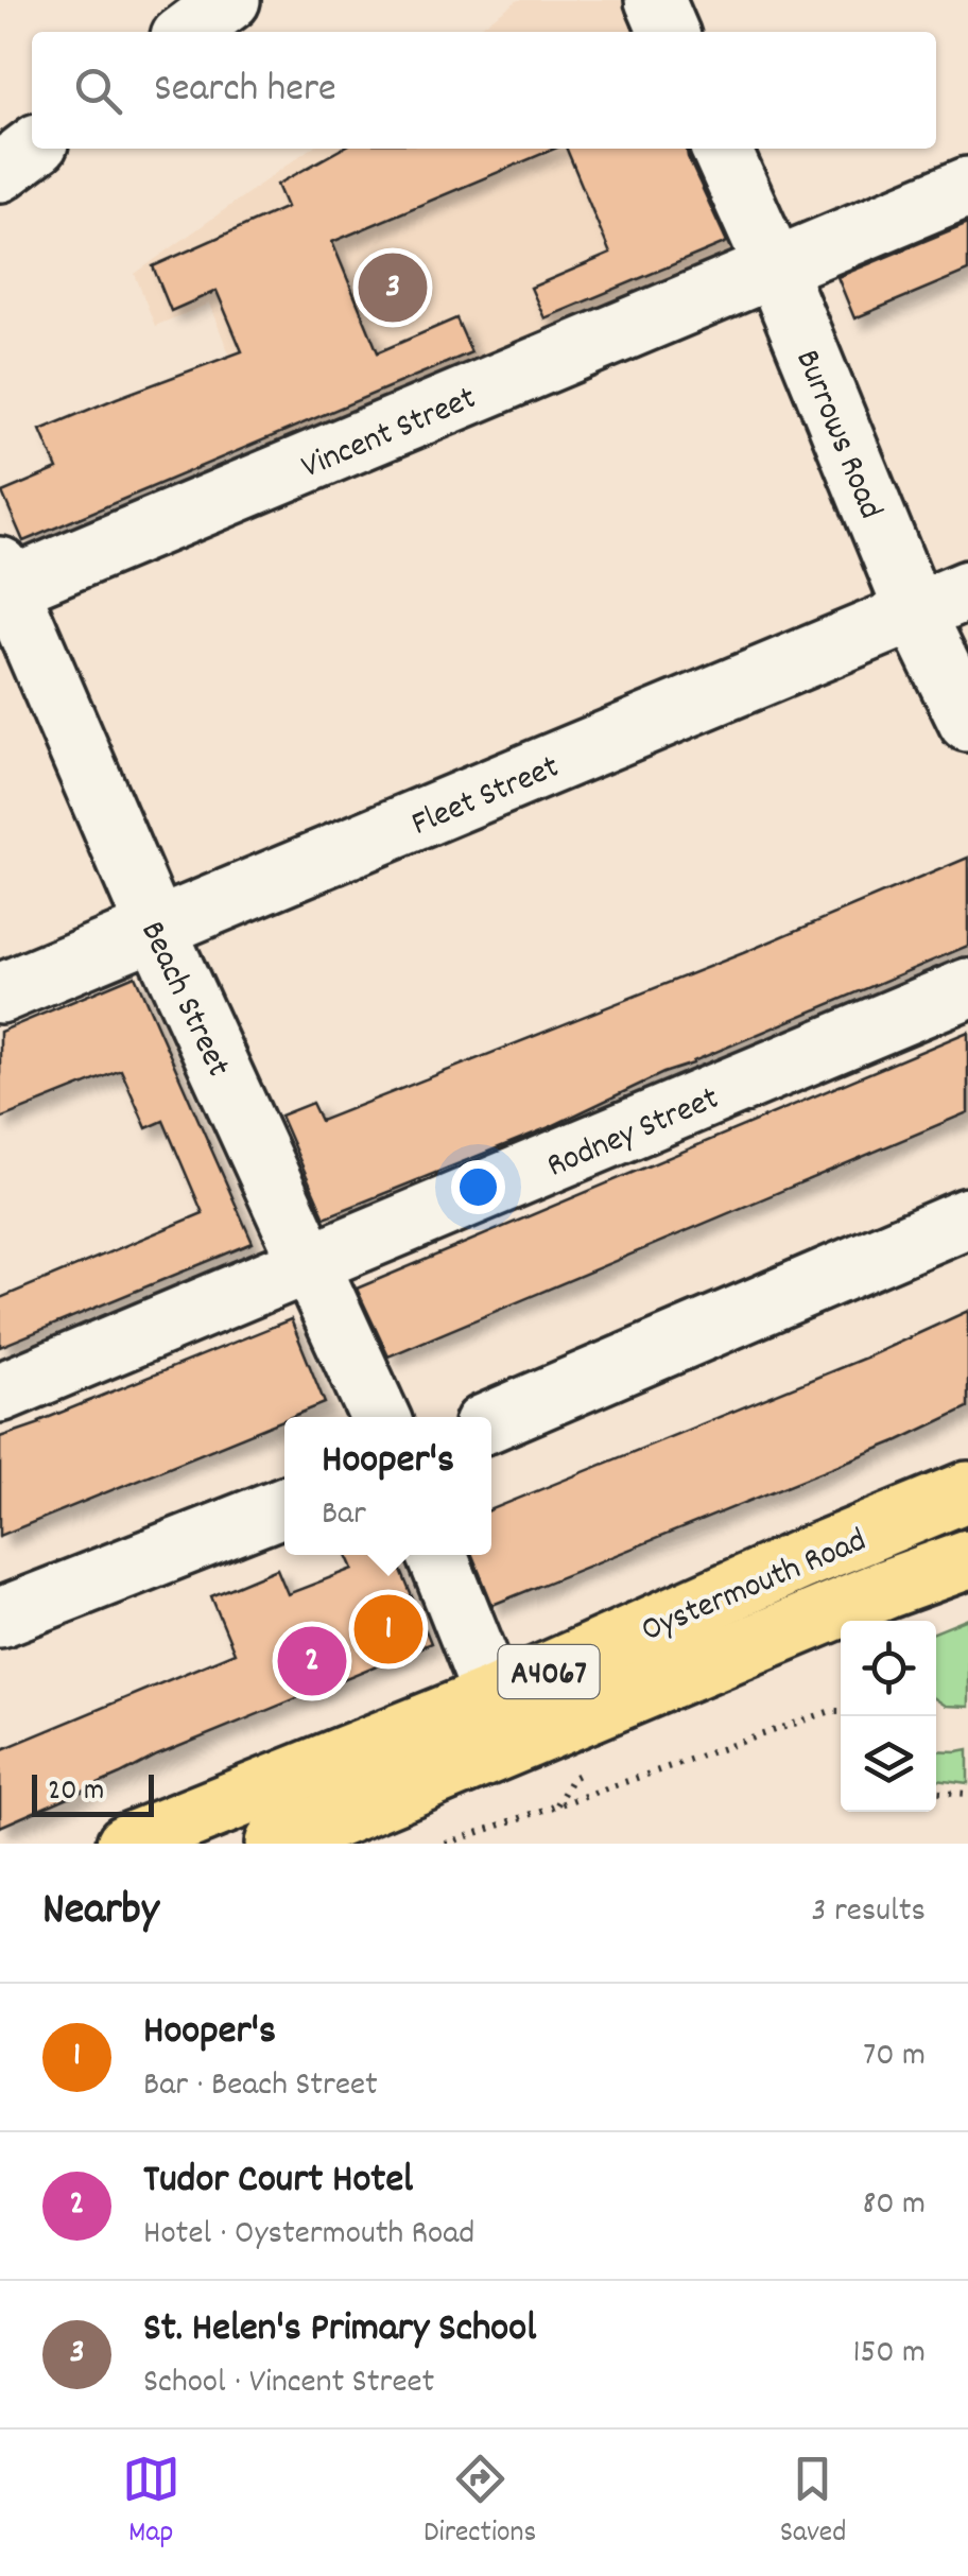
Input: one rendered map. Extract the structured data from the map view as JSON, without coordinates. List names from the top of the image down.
{
  "streets": {
    "main road": ["Oystermouth Road", "A4067"],
    "street": [
      "Vincent Street",
      "Burrows Road",
      "Fleet Street",
      "Beach Street",
      "Rodney Street"
    ]
  },
  "crossings": [
    ["Vincent Street", "Burrows Road"],
    ["Vincent Street", "Beach Street"],
    ["Burrows Road", "Fleet Street"],
    ["Fleet Street", "Beach Street"],
    ["Beach Street", "Rodney Street"]
  ],
  "scale_bar": "20 m",
  "page": {
    "search": "Search here",
    "pins": ["3", "1", "2"],
    "popup": ["Hooper's", "Bar"],
    "scale": "20 m",
    "heading": ["Nearby", "3 results"],
    "list": [
      {
        "mark": "1",
        "name": "Hooper's",
        "note": "Bar · Beach Street",
        "value": "70 m"
      },
      {
        "mark": "2",
        "name": "Tudor Court Hotel",
        "note": "Hotel · Oystermouth Road",
        "value": "80 m"
      },
      {
        "mark": "3",
        "name": "St. Helen's Primary School",
        "note": "School · Vincent Street",
        "value": "150 m"
      }
    ],
    "nav": ["Map", "Directions", "Saved"]
  }
}
